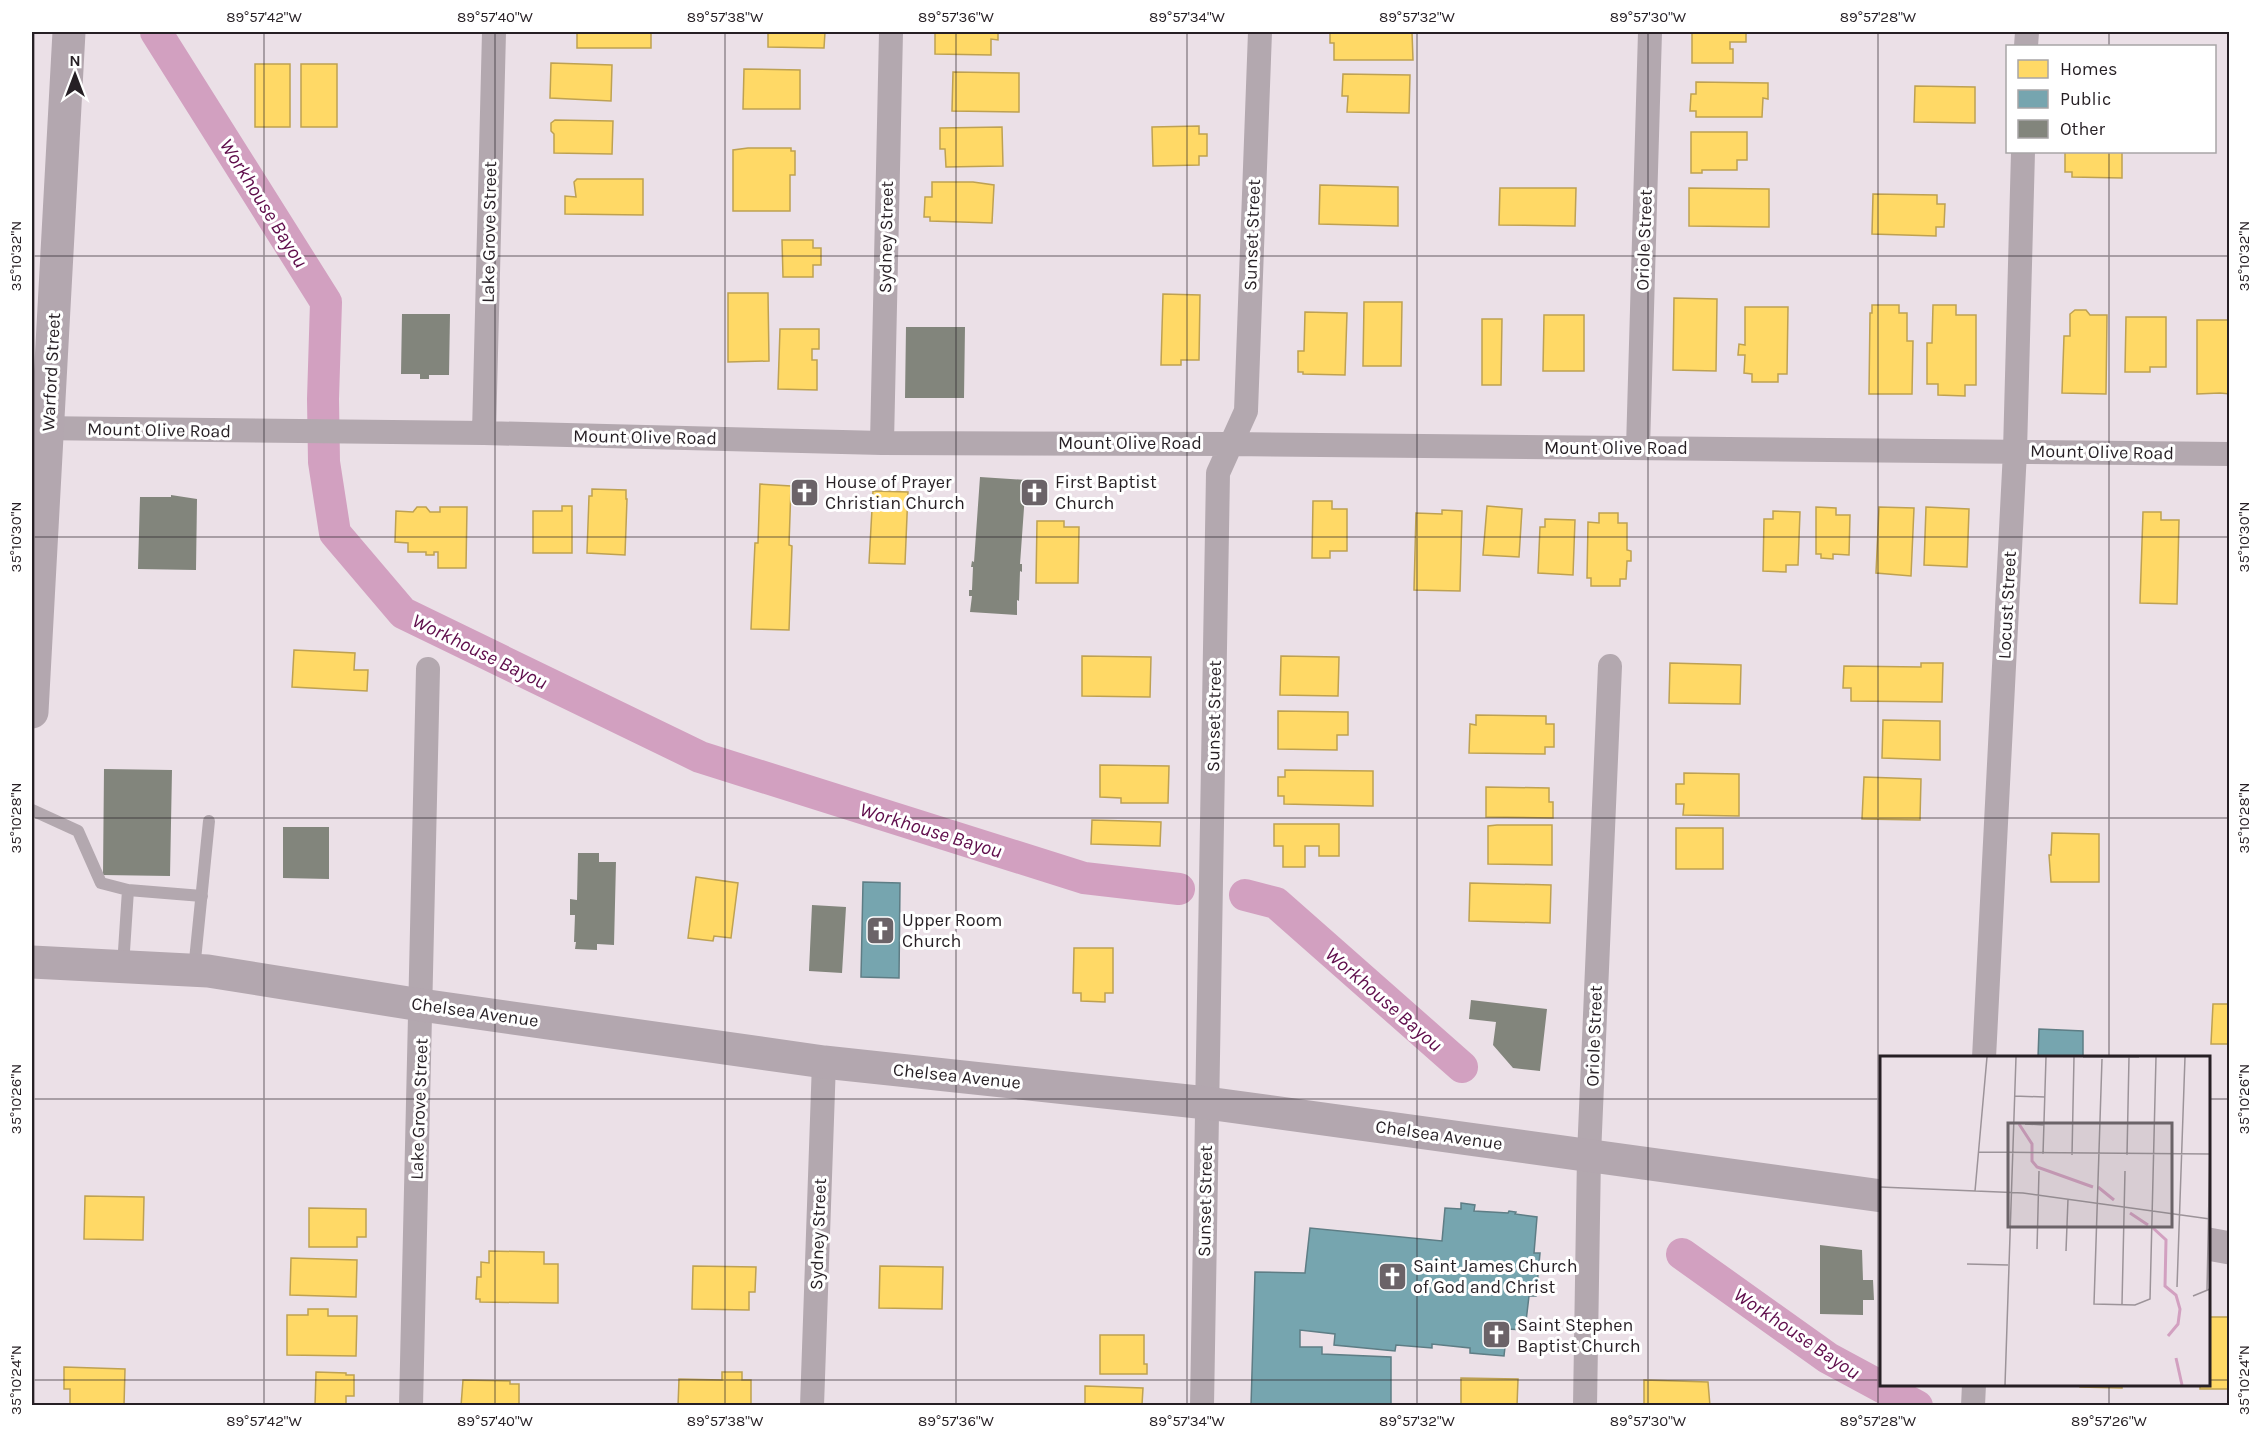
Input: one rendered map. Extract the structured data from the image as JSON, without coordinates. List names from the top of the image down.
{
  "streets": {
    "main road": ["Warford Street", "Chelsea Avenue"],
    "street": [
      "Lake Grove Street",
      "Sunset Street",
      "Sydney Street",
      "Oriole Street",
      "Mount Olive Road",
      "Locust Street"
    ]
  },
  "crossings": [
    ["Lake Grove Street", "Mount Olive Road"],
    ["Lake Grove Street", "Chelsea Avenue"],
    ["Sunset Street", "Mount Olive Road"],
    ["Sunset Street", "Chelsea Avenue"],
    ["Sydney Street", "Mount Olive Road"],
    ["Sydney Street", "Chelsea Avenue"],
    ["Oriole Street", "Mount Olive Road"],
    ["Oriole Street", "Chelsea Avenue"],
    ["Warford Street", "Mount Olive Road"],
    ["Mount Olive Road", "Locust Street"]
  ],
  "water": ["Workhouse Bayou"],
  "places": {
    "church": [
      "House of Prayer Christian Church",
      "First Baptist Church",
      "Upper Room Church",
      "Saint James Church of God and Christ",
      "Saint Stephen Baptist Church"
    ]
  },
  "legend": ["Homes", "Public", "Other"],
  "north": "top",
  "coordinates": [
    "89°57'42\"W",
    "89°57'40\"W",
    "89°57'38\"W",
    "89°57'36\"W",
    "89°57'34\"W",
    "89°57'32\"W",
    "89°57'30\"W",
    "89°57'28\"W",
    "35°10'32\"N",
    "35°10'30\"N",
    "35°10'28\"N",
    "35°10'26\"N",
    "35°10'24\"N",
    "89°57'26\"W"
  ]
}
